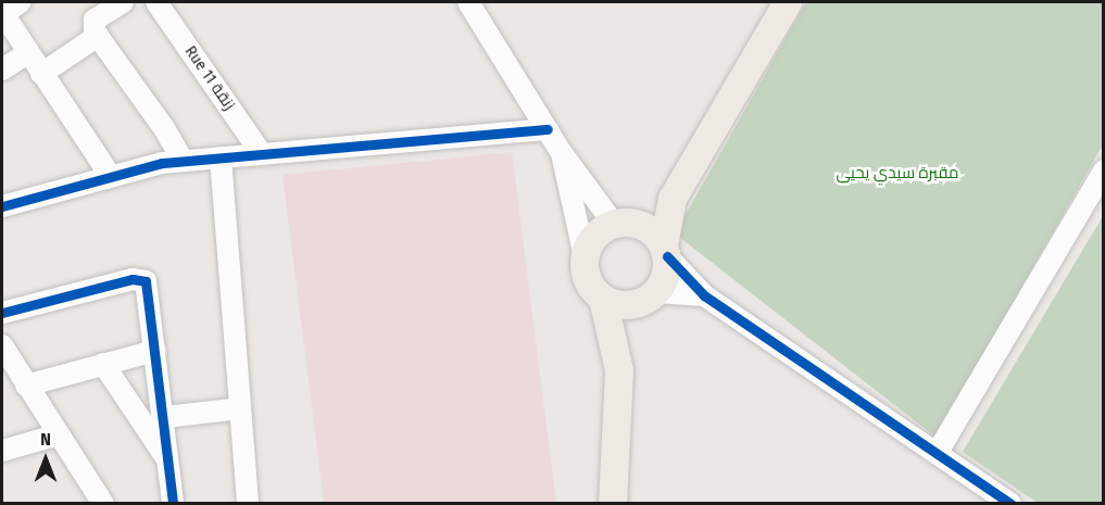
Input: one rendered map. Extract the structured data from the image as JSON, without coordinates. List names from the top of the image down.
{
  "streets": {
    "street": ["Rue 11 زنقة"]
  },
  "parks": ["مقبرة سيدي يحيى"],
  "north": "top"
}
